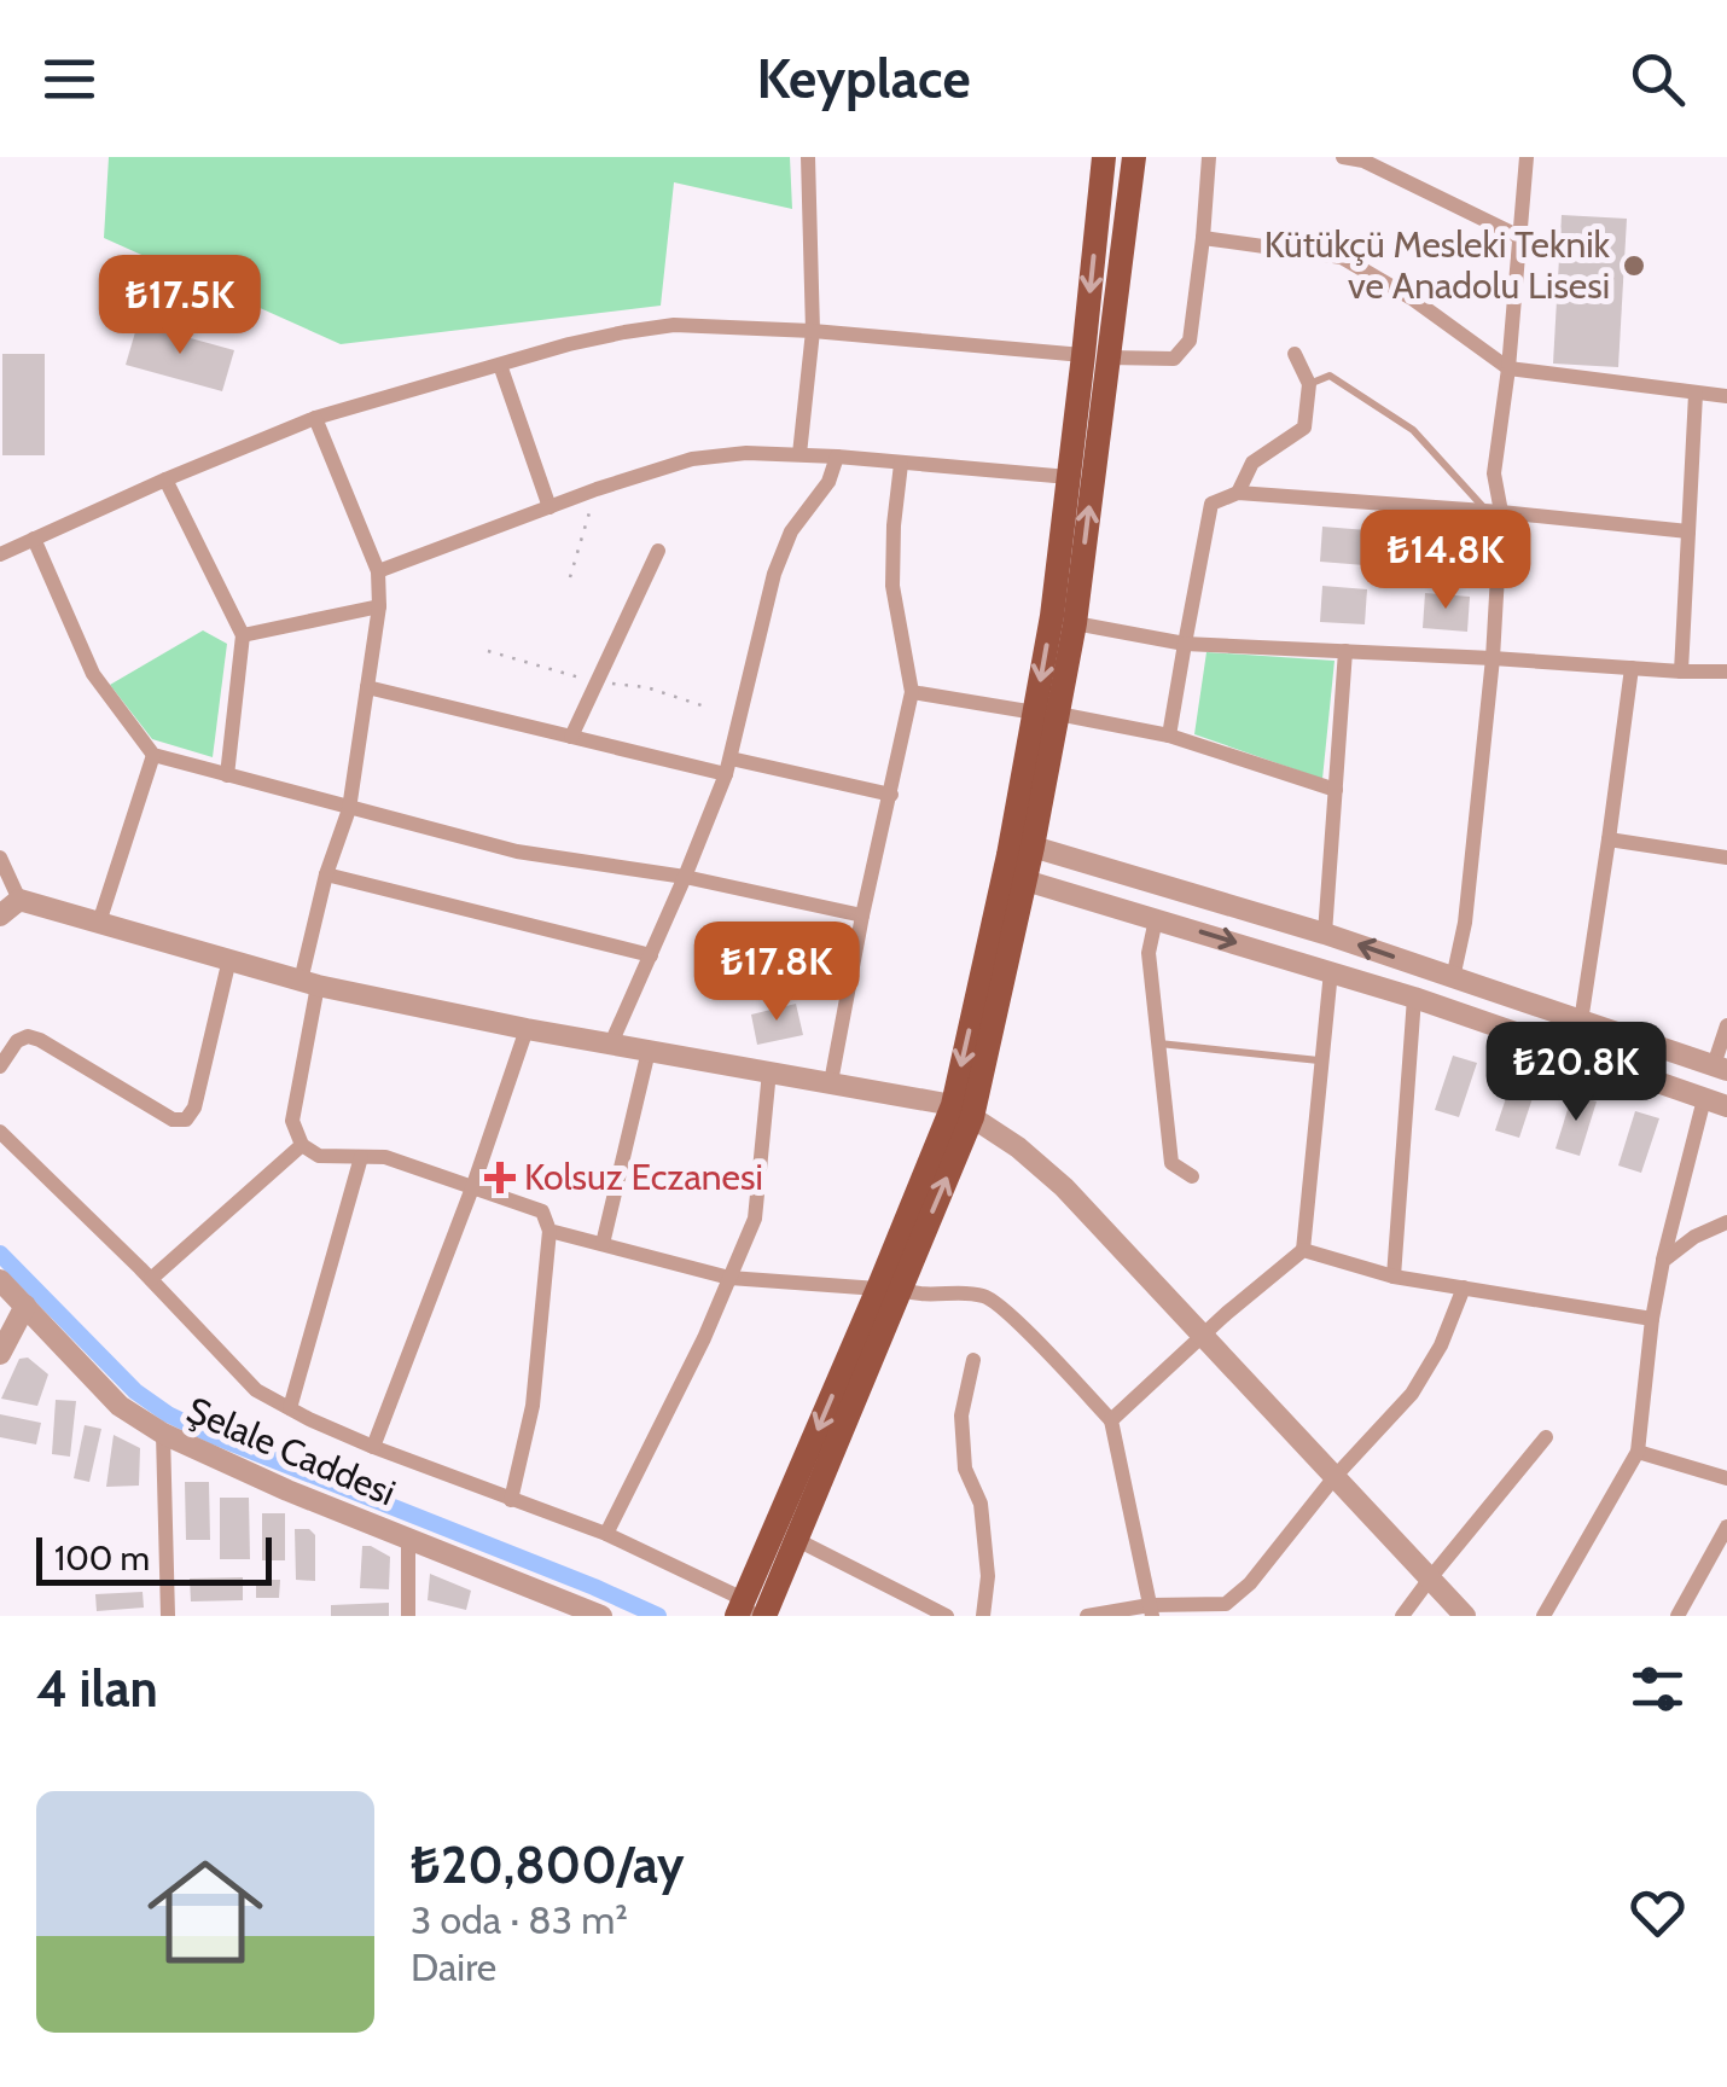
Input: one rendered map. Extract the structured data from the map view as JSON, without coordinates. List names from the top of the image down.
{
  "streets": {
    "street": ["Şelale Caddesi"]
  },
  "places": {
    "other": ["Kütükçü Mesleki Teknik ve Anadolu Lisesi"],
    "health": ["Kolsuz Eczanesi"]
  },
  "scale_bar": "100 m",
  "page": {
    "header": "Keyplace",
    "price": [
      "₺17.5K",
      "₺14.8K",
      "₺17.8K",
      "₺20.8K"
    ],
    "scale": "100 m",
    "heading": "4 ilan",
    "list": [
      {
        "name": "₺20,800/ay",
        "note": "3 oda · 83 m² · Daire"
      }
    ]
  }
}
